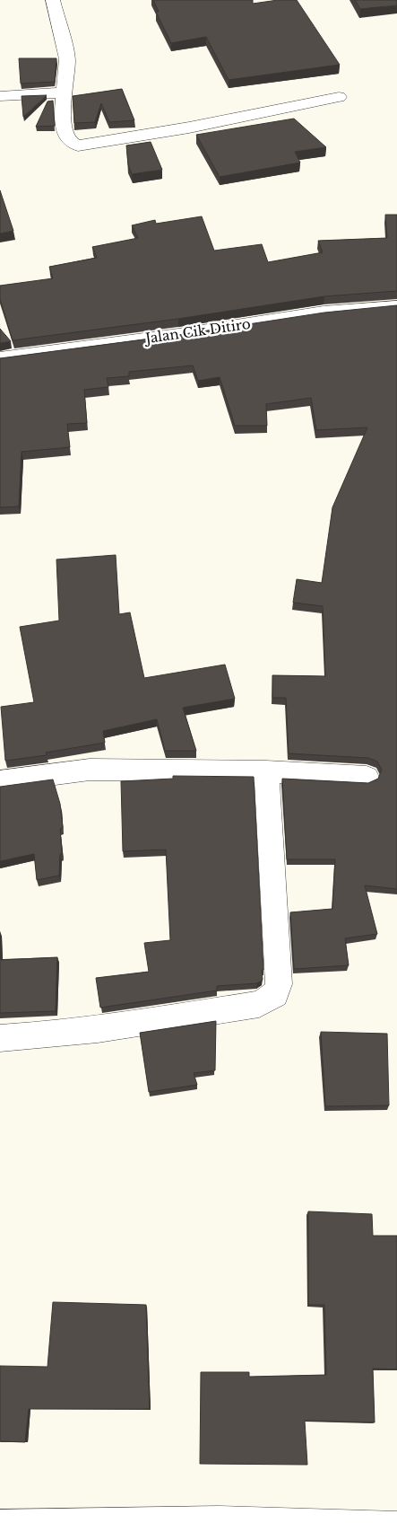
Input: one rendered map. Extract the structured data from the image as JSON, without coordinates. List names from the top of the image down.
{
  "streets": {
    "street": ["Jalan Cik Ditiro"]
  }
}
